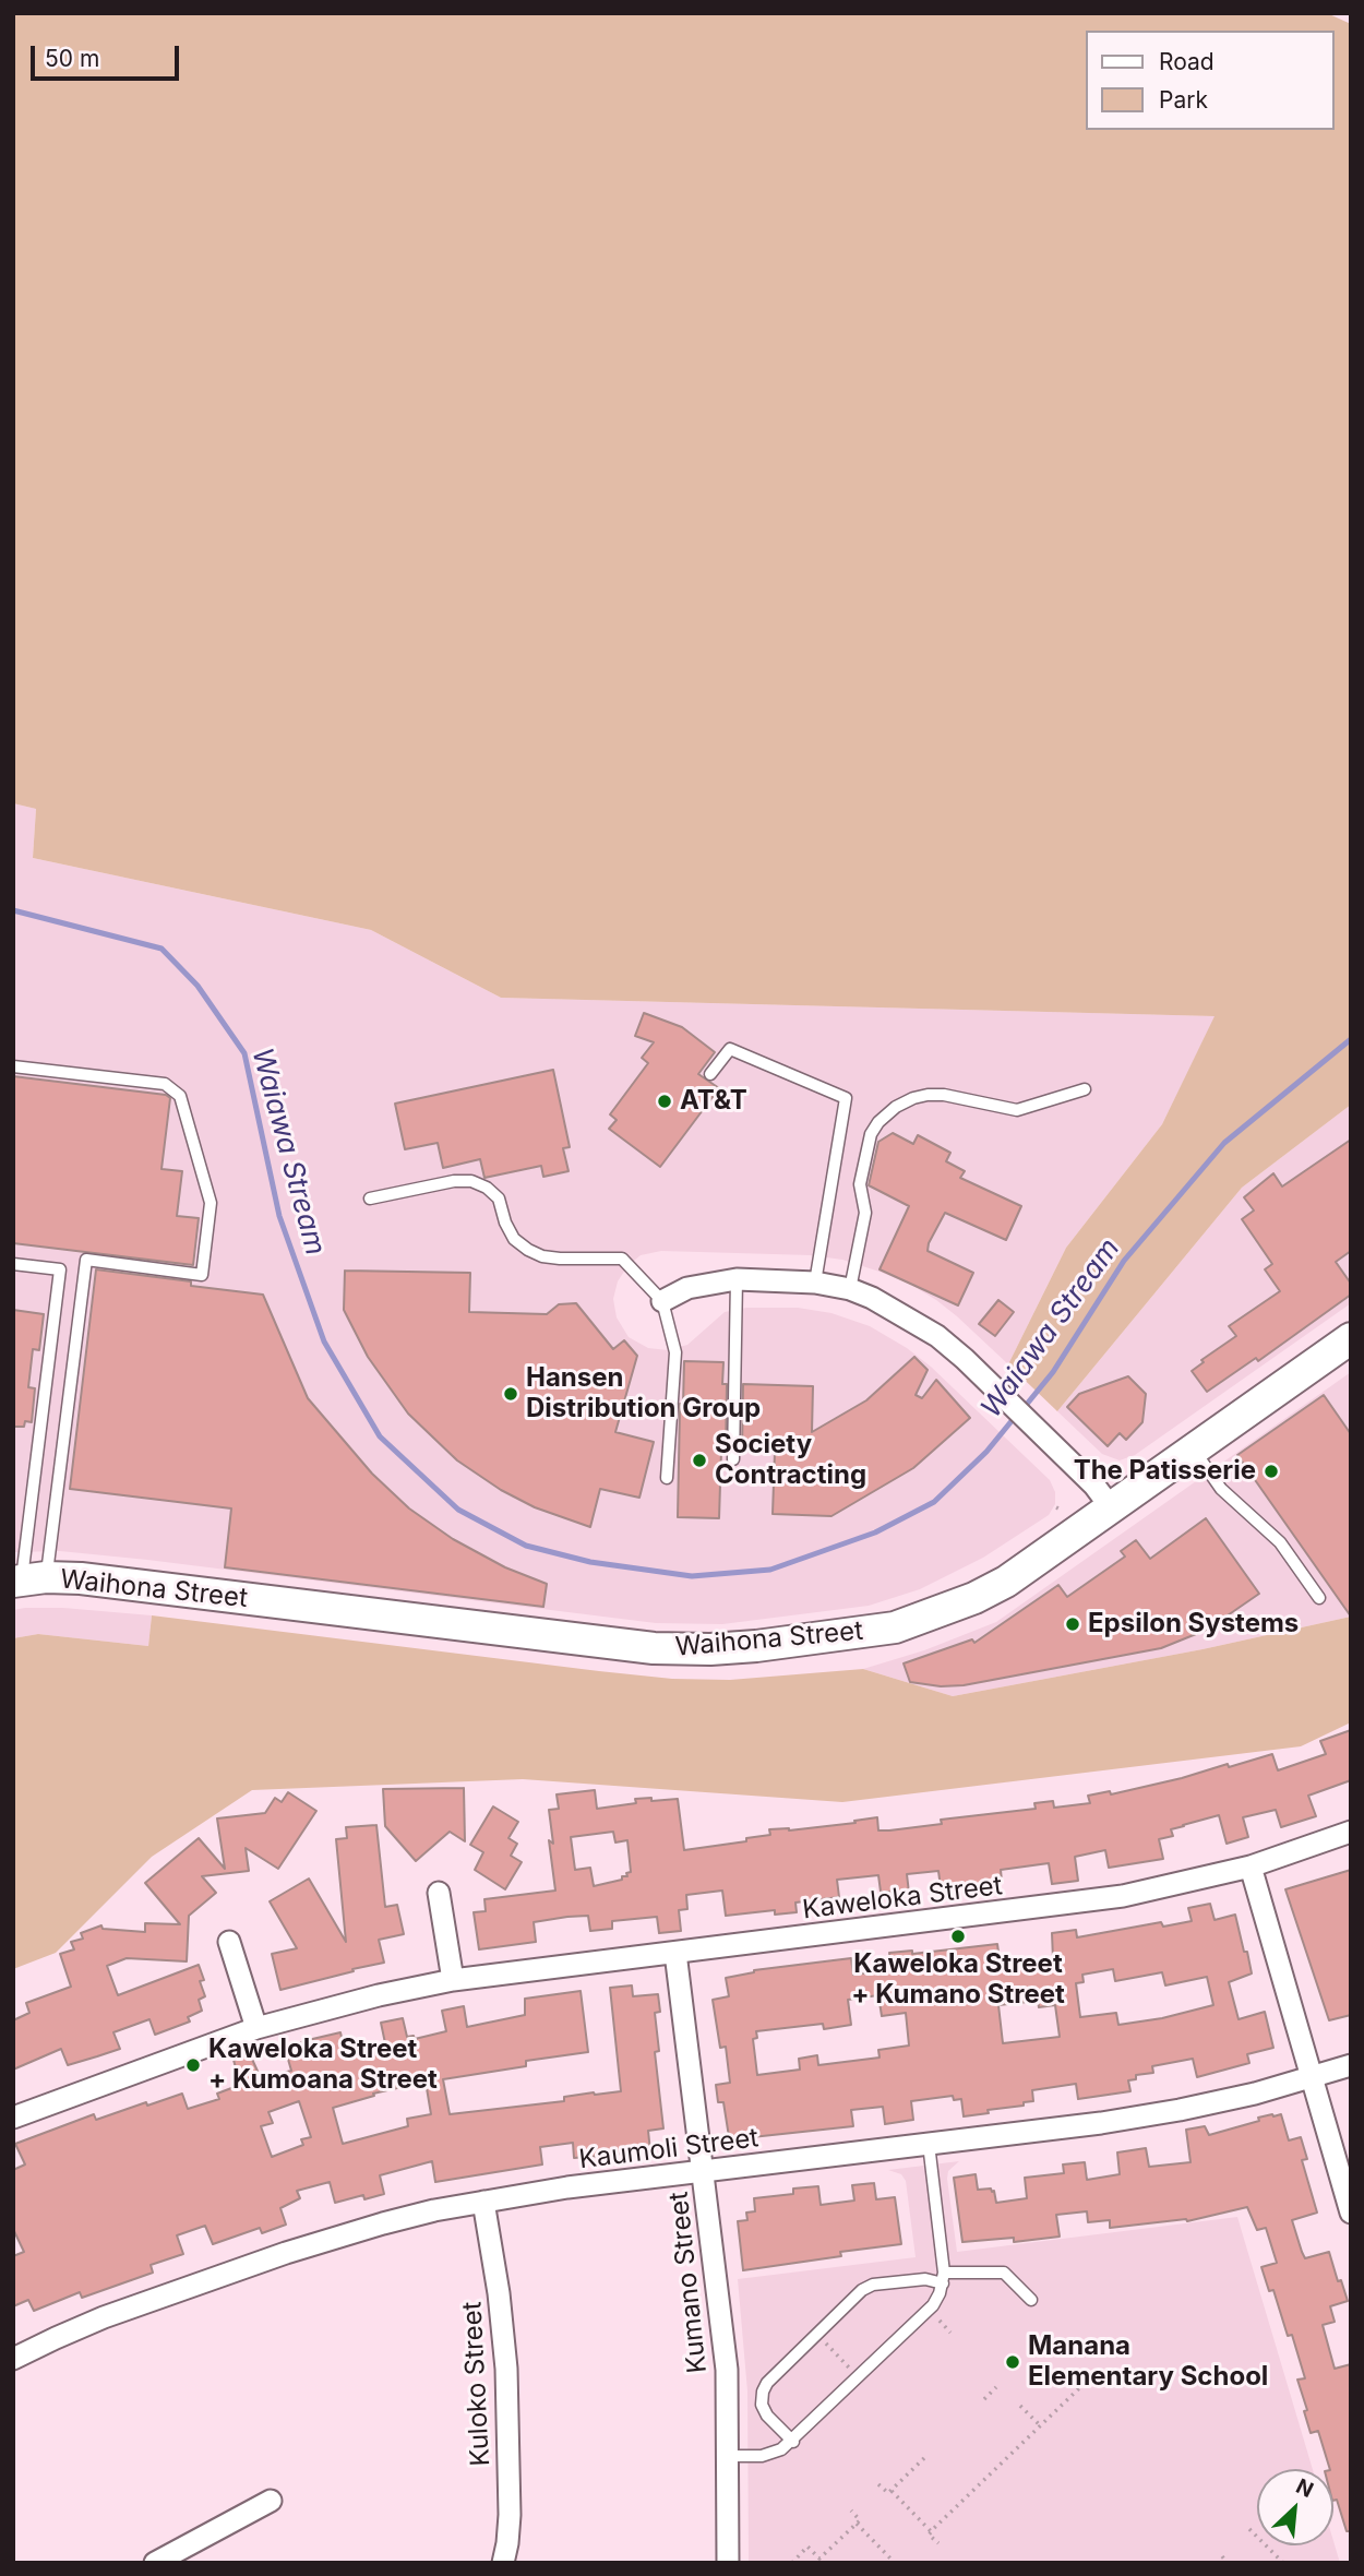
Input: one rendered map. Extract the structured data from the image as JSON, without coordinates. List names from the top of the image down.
{
  "streets": {
    "street": [
      "Waihona Street",
      "Kaweloka Street",
      "Kaumoli Street",
      "Kumano Street",
      "Kuloko Street"
    ]
  },
  "crossings": [
    ["Kaweloka Street", "Kumano Street"],
    ["Kaumoli Street", "Kumano Street"],
    ["Kaumoli Street", "Kuloko Street"]
  ],
  "water": ["Waiawa Stream"],
  "places": [
    "AT&T",
    "Hansen Distribution Group",
    "Society Contracting",
    "The Patisserie",
    "Epsilon Systems",
    "Kaweloka Street + Kumano Street",
    "Kaweloka Street + Kumoana Street",
    "Manana Elementary School"
  ],
  "legend": ["Road", "Park"],
  "scale_bar": "50 m",
  "north": "top right"
}
